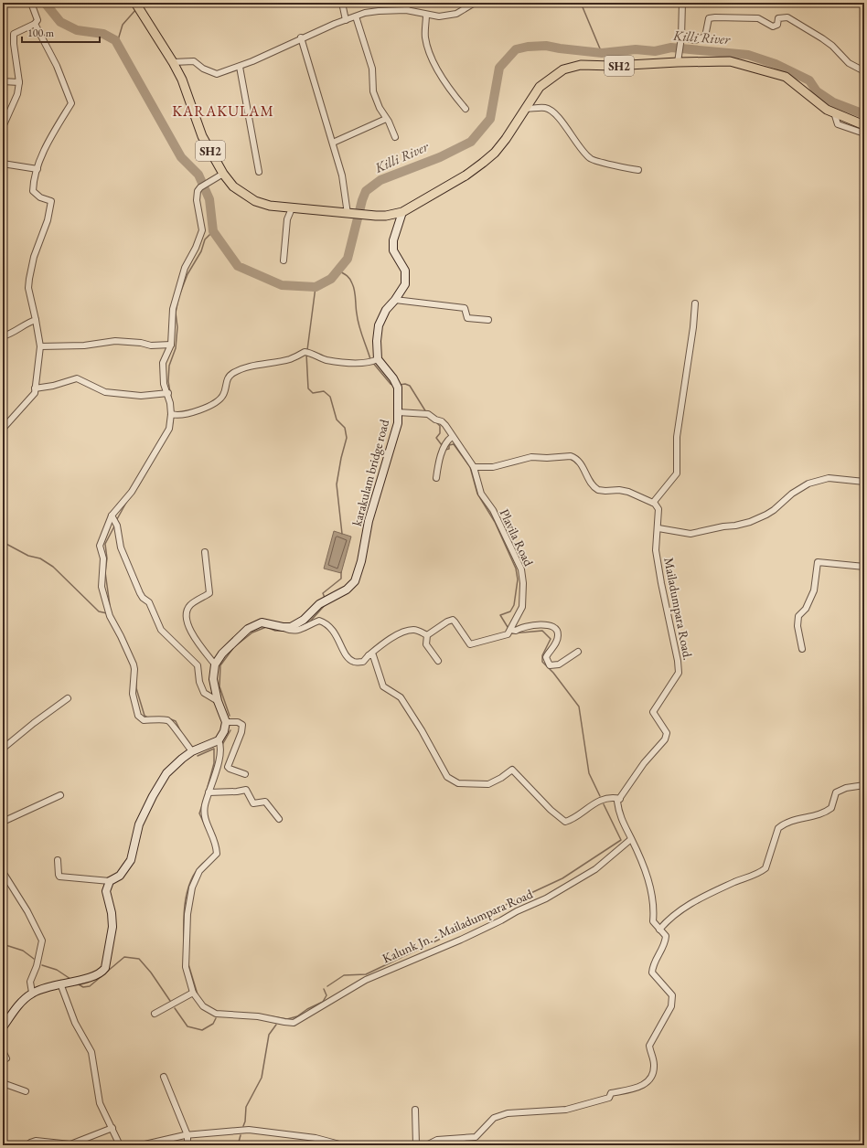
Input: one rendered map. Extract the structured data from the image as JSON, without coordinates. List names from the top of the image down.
{
  "streets": {
    "main road": ["SH2", "karakulam bridge road"],
    "street": ["Plavila Road", "Mailadumpara Road.", "Kalunk Jn. - Mailadumpara Road"]
  },
  "districts": ["KARAKULAM"],
  "water": ["Killi River"],
  "scale_bar": "100 m"
}
